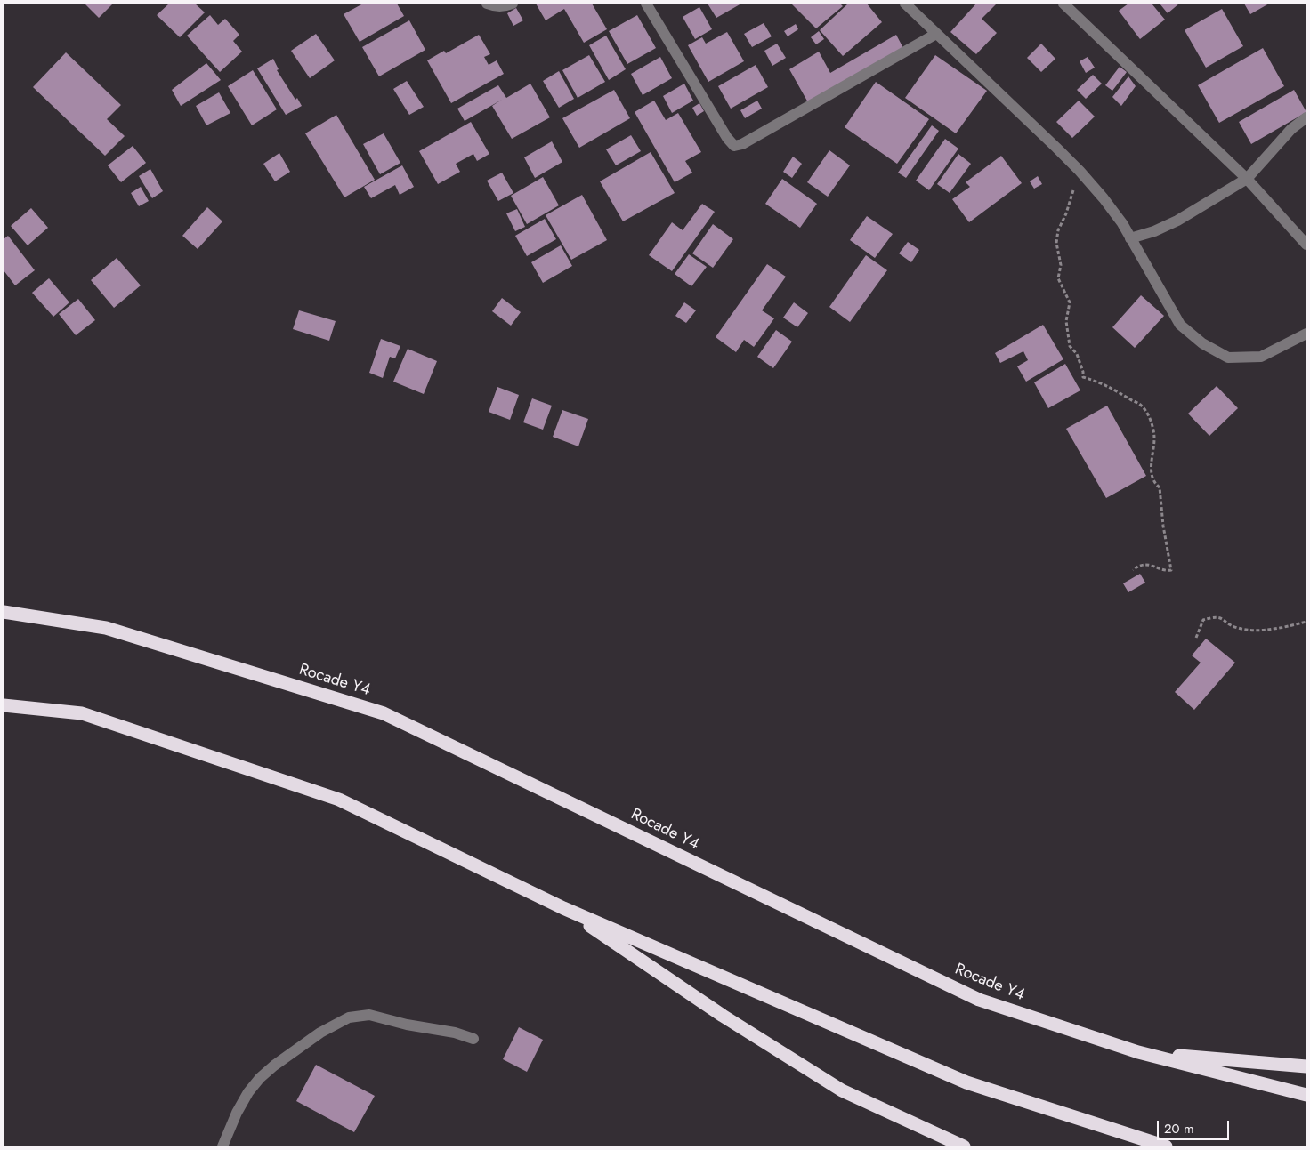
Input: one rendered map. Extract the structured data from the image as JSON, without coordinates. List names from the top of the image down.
{
  "streets": {
    "highway": ["Rocade Y4"]
  },
  "scale_bar": "20 m"
}
